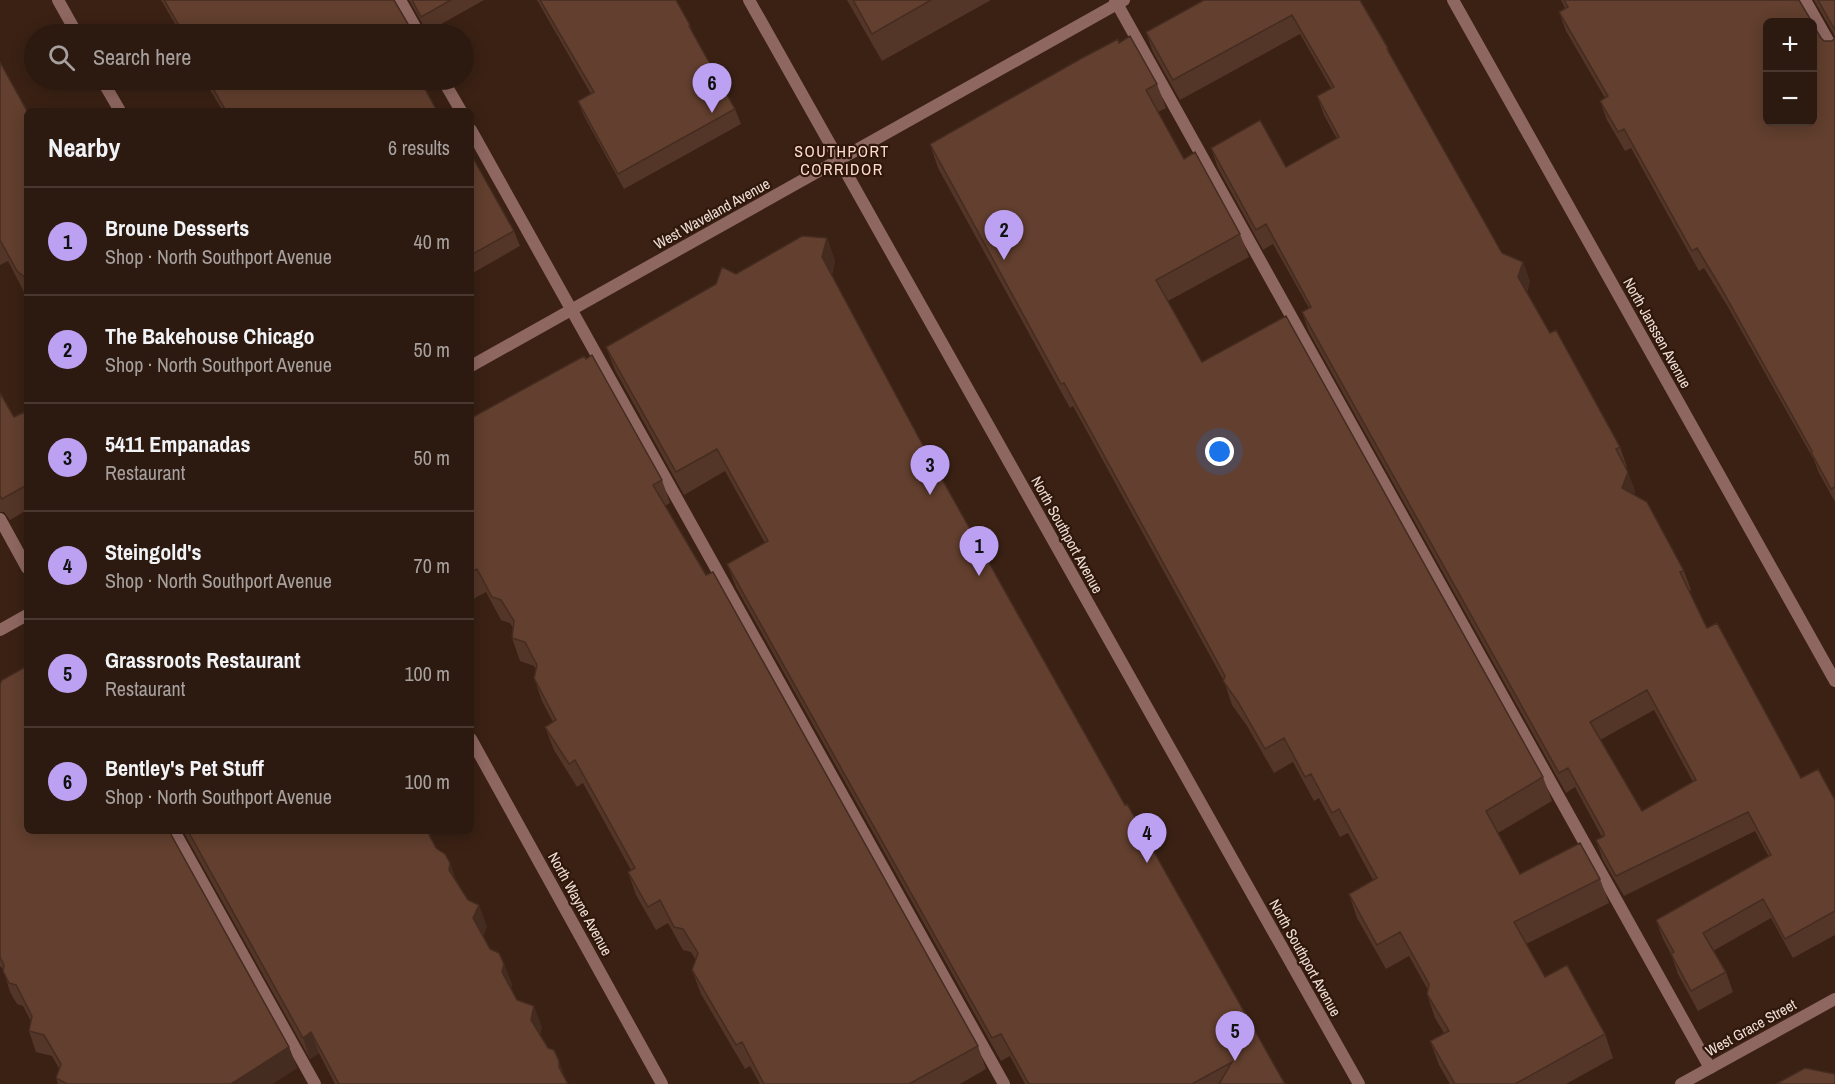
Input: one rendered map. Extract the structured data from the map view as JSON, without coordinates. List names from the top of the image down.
{
  "streets": {
    "street": [
      "West Waveland Avenue",
      "North Janssen Avenue",
      "North Southport Avenue",
      "North Wayne Avenue",
      "West Grace Street"
    ]
  },
  "crossings": [
    ["West Waveland Avenue", "North Southport Avenue"]
  ],
  "districts": ["SOUTHPORT CORRIDOR"],
  "page": {
    "map_buttons": ["+", "−"],
    "search": "Search here",
    "pins": [
      "6",
      "2",
      "3",
      "1",
      "4",
      "5"
    ],
    "heading": ["Nearby", "6 results"],
    "list": [
      {
        "mark": "1",
        "name": "Broune Desserts",
        "note": "Shop · North Southport Avenue",
        "value": "40 m"
      },
      {
        "mark": "2",
        "name": "The Bakehouse Chicago",
        "note": "Shop · North Southport Avenue",
        "value": "50 m"
      },
      {
        "mark": "3",
        "name": "5411 Empanadas",
        "note": "Restaurant",
        "value": "50 m"
      },
      {
        "mark": "4",
        "name": "Steingold's",
        "note": "Shop · North Southport Avenue",
        "value": "70 m"
      },
      {
        "mark": "5",
        "name": "Grassroots Restaurant",
        "note": "Restaurant",
        "value": "100 m"
      },
      {
        "mark": "6",
        "name": "Bentley's Pet Stuff",
        "note": "Shop · North Southport Avenue",
        "value": "100 m"
      }
    ]
  }
}
